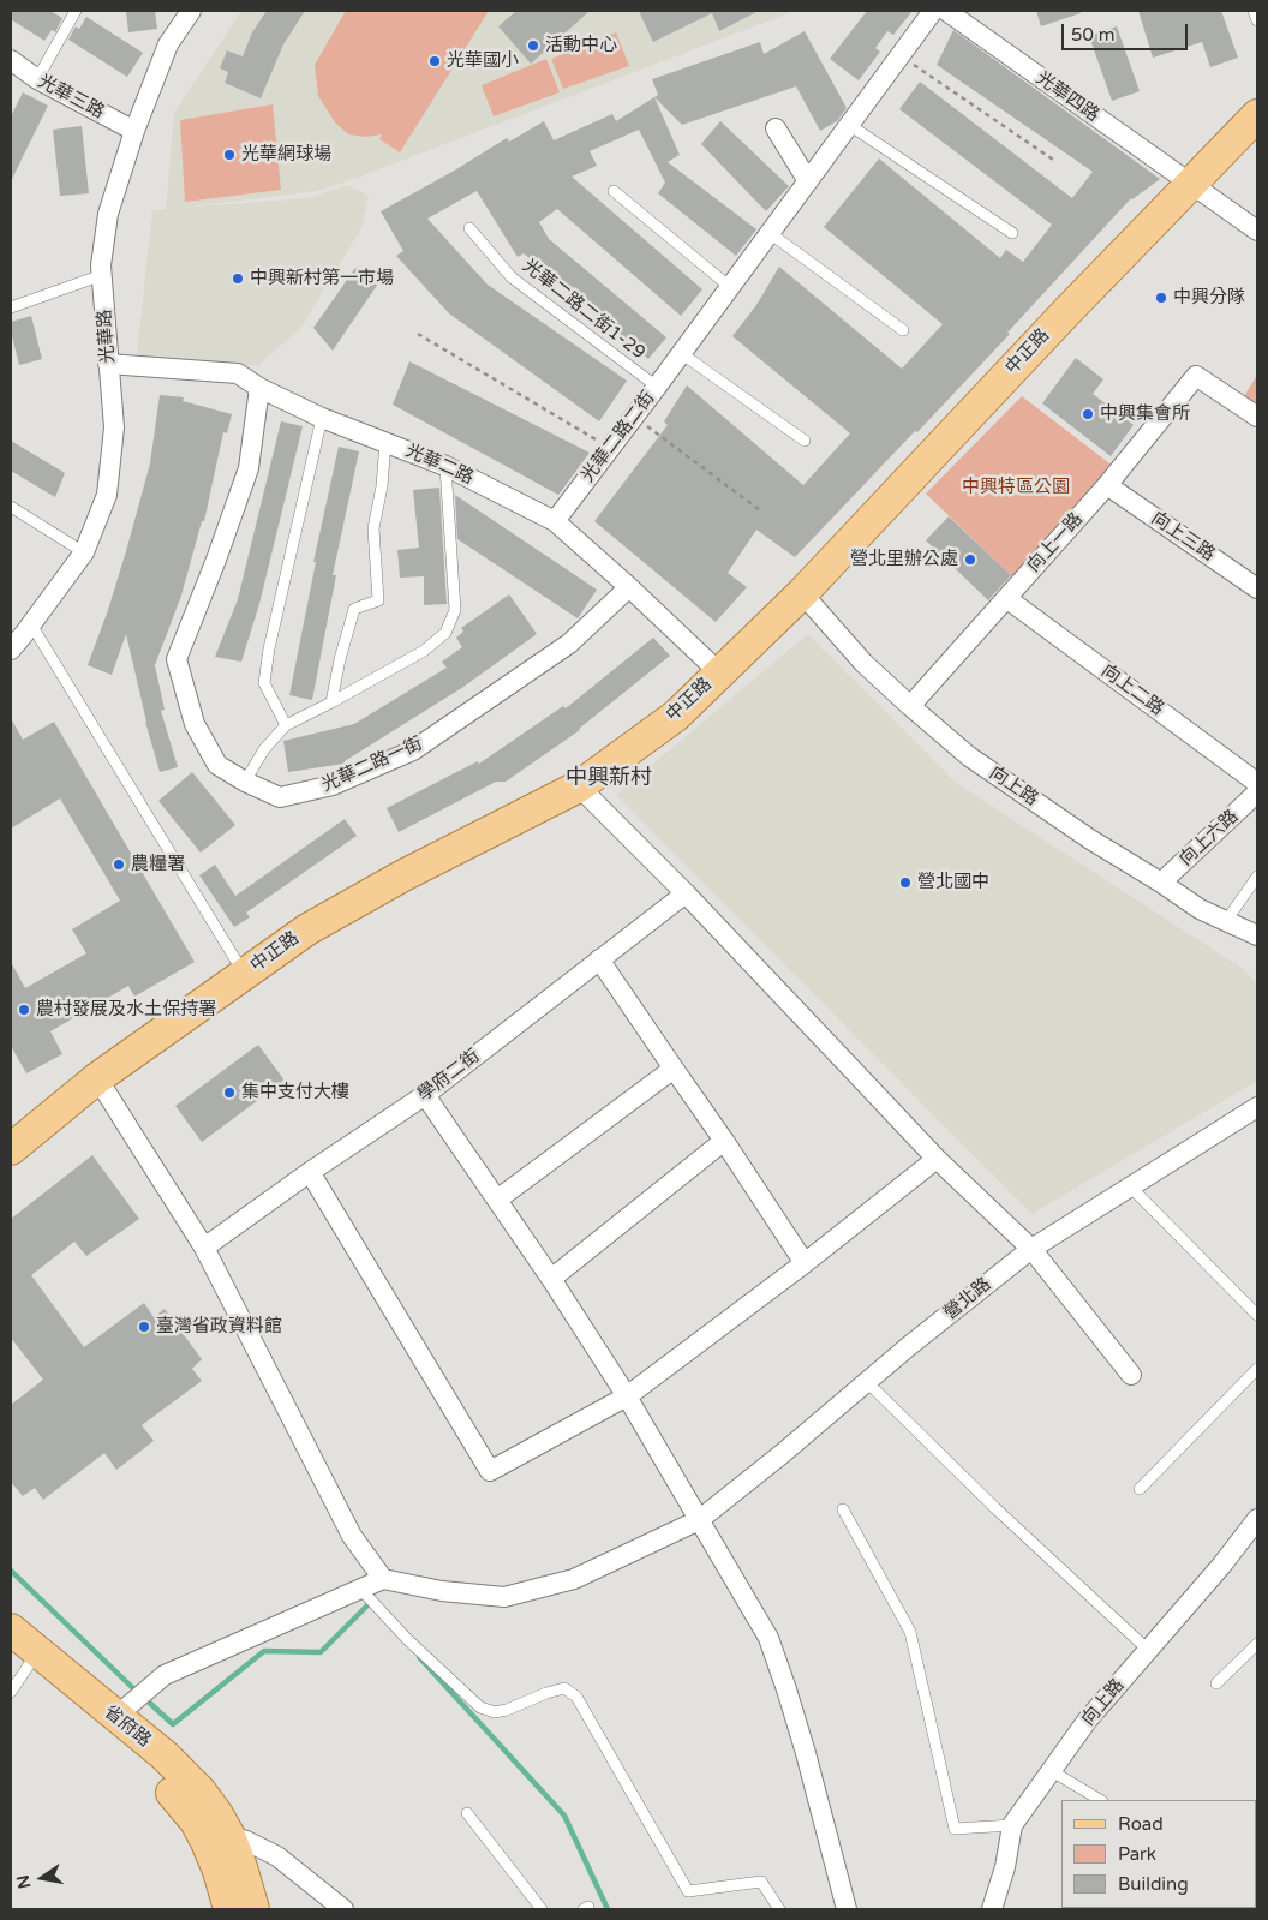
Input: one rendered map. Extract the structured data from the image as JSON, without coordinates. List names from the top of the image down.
{
  "streets": {
    "main road": ["中正路", "省府路"],
    "street": [
      "光華三路",
      "光華四路",
      "光華路",
      "光華二路二街",
      "光華二路",
      "向上三路",
      "向上一路",
      "向上二路",
      "光華二路一街",
      "向上路",
      "向上六路",
      "學府二街",
      "營北路"
    ],
    "lane": ["光華二路二街1-29"]
  },
  "crossings": [
    ["光華三路", "光華路"],
    ["光華四路", "中正路"],
    ["光華二路二街1-29", "光華二路二街"],
    ["光華路", "光華二路"],
    ["中正路", "光華二路"],
    ["中正路", "向上路"],
    ["光華二路二街", "光華二路"],
    ["光華二路", "光華二路一街"],
    ["向上三路", "向上一路"],
    ["向上一路", "向上二路"],
    ["向上一路", "向上路"],
    ["向上路", "向上六路"]
  ],
  "districts": ["中興新村"],
  "parks": ["中興特區公園"],
  "places": [
    "活動中心",
    "光華國小",
    "光華網球場",
    "中興新村第一市場",
    "中興分隊",
    "中興集會所",
    "營北里辦公處",
    "農糧署",
    "營北國中",
    "農村發展及水土保持署",
    "集中支付大樓",
    "臺灣省政資料館"
  ],
  "legend": ["Road", "Park", "Building"],
  "scale_bar": "50 m",
  "north": "left"
}
